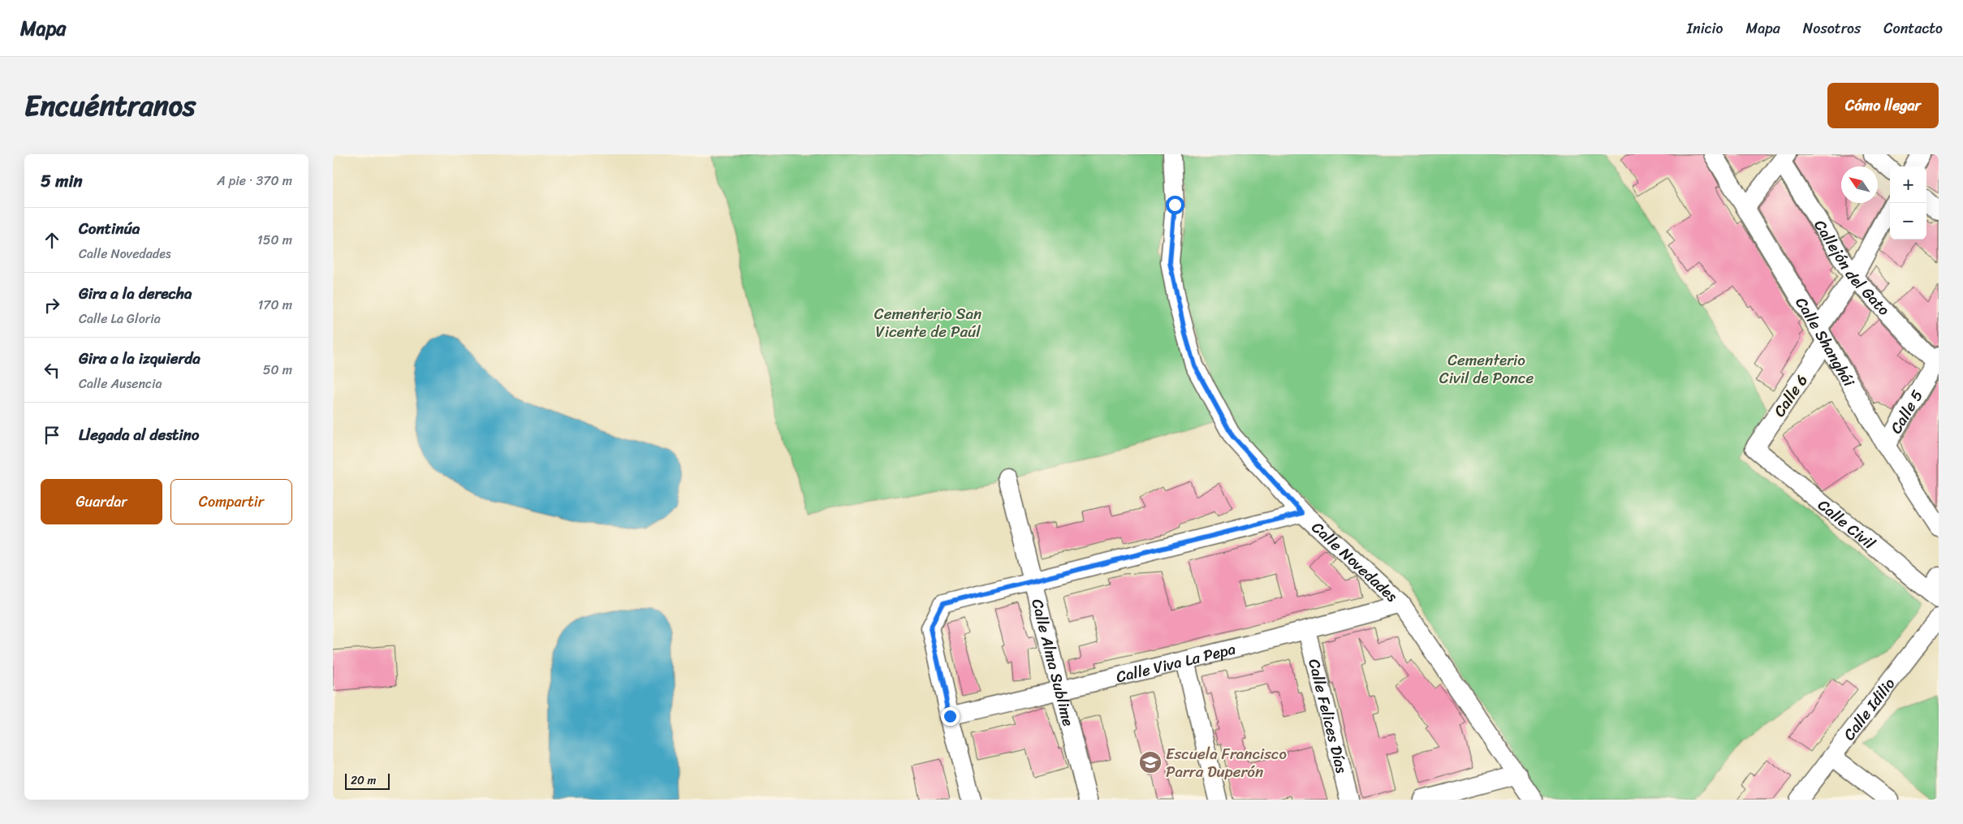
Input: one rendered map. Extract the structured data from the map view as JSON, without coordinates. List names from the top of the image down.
{
  "streets": {
    "street": [
      "Callejón del Gato",
      "Calle Shanghái",
      "Calle 6",
      "Calle 5",
      "Calle Civil",
      "Calle Novedades",
      "Calle Alma Sublime",
      "Calle Viva La Pepa",
      "Calle Idilio",
      "Calle Felices Días"
    ]
  },
  "crossings": [
    ["Callejón del Gato", "Calle 6"],
    ["Callejón del Gato", "Calle 5"],
    ["Calle Shanghái", "Calle 6"],
    ["Calle Shanghái", "Calle 5"],
    ["Calle 6", "Calle Civil"],
    ["Calle Novedades", "Calle Viva La Pepa"],
    ["Calle Alma Sublime", "Calle Viva La Pepa"],
    ["Calle Viva La Pepa", "Calle Felices Días"]
  ],
  "parks": ["Cementerio San Vicente de Paúl", "Cementerio Civil de Ponce"],
  "places": {
    "school or university": ["Escuela Francisco Parra Duperón"]
  },
  "scale_bar": "20 m",
  "north": "top left",
  "page": {
    "header": "Mapa",
    "nav": [
      "Inicio",
      "Mapa",
      "Nosotros",
      "Contacto"
    ],
    "title": "Encuéntranos",
    "buttons": [
      "Cómo llegar",
      ["Guardar", "Compartir"]
    ],
    "heading": ["5 min", "A pie · 370 m"],
    "map_buttons": ["+", "−"],
    "list": [
      ["Continúa", "Calle Novedades", "150 m"],
      ["Gira a la derecha", "Calle La Gloria", "170 m"],
      ["Gira a la izquierda", "Calle Ausencia", "50 m"],
      "Llegada al destino"
    ],
    "scale": "20 m"
  }
}
